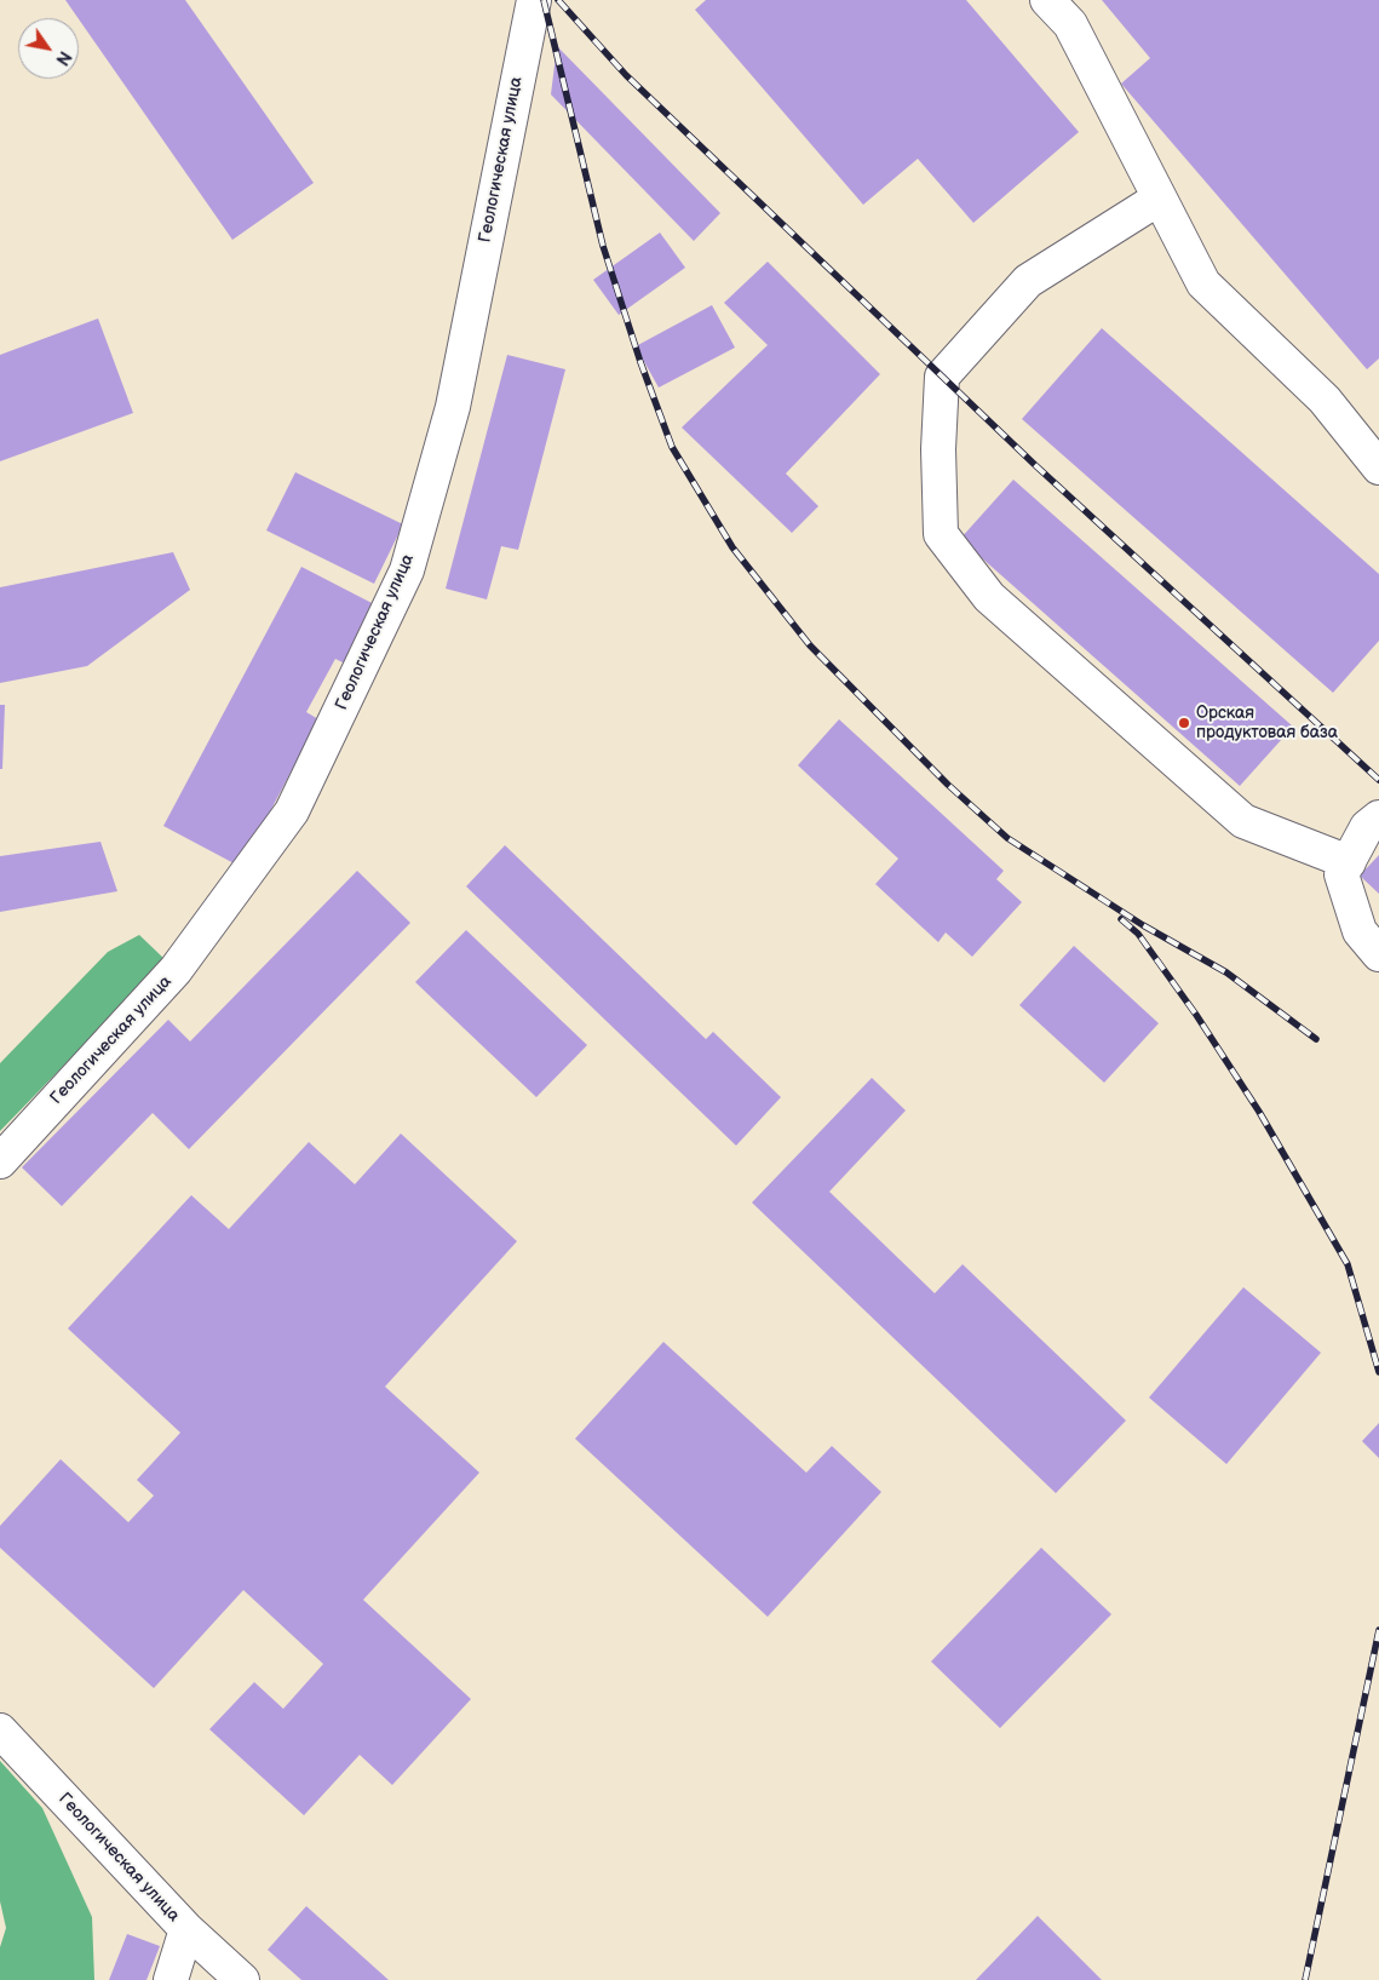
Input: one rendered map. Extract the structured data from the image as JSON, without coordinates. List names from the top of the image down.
{
  "streets": {
    "street": ["Геологическая улица"]
  },
  "places": ["Орская продуктовая база"],
  "north": "bottom right"
}
